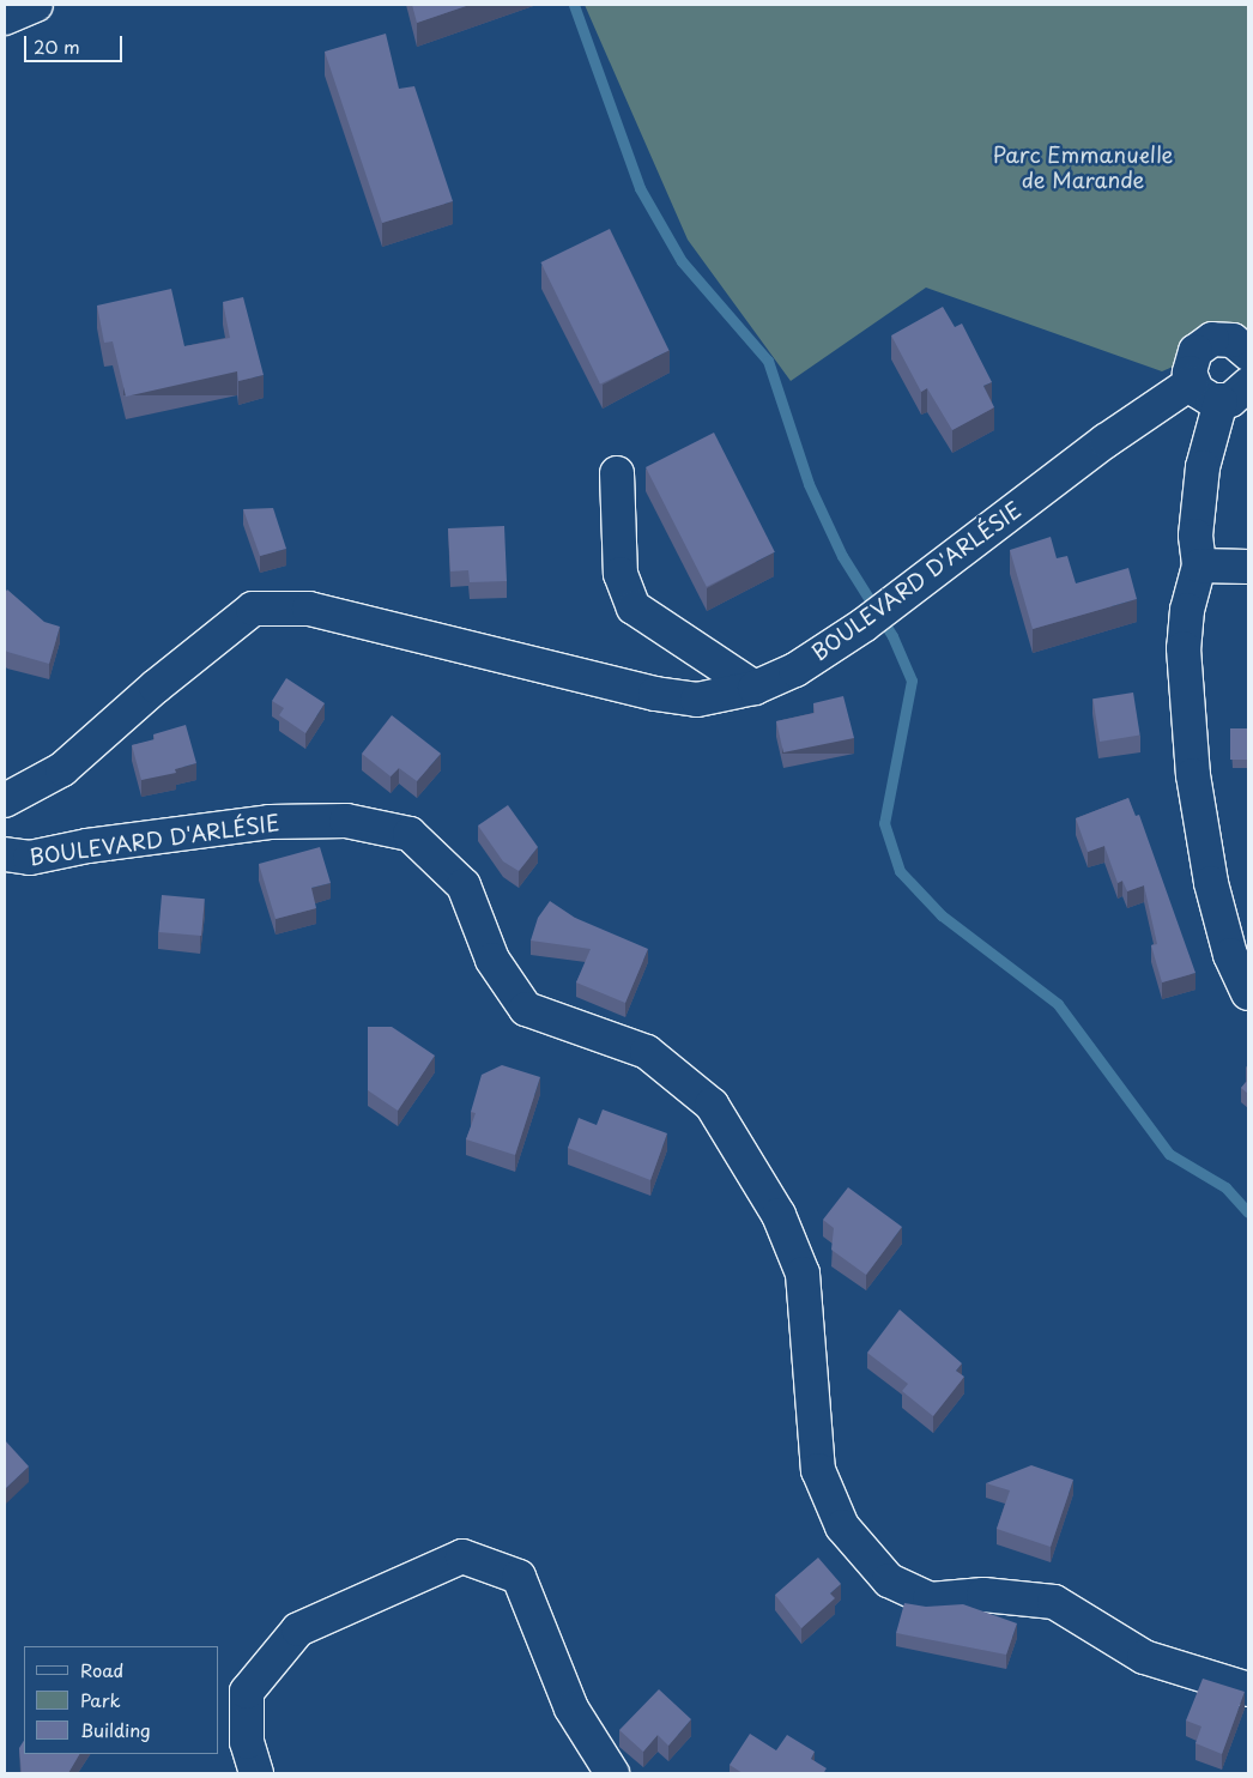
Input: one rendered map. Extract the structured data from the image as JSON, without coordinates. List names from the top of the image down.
{
  "streets": {
    "street": ["BOULEVARD D'ARLÉSIE"]
  },
  "parks": ["Parc Emmanuelle de Marande"],
  "legend": ["Road", "Park", "Building"],
  "scale_bar": "20 m"
}
